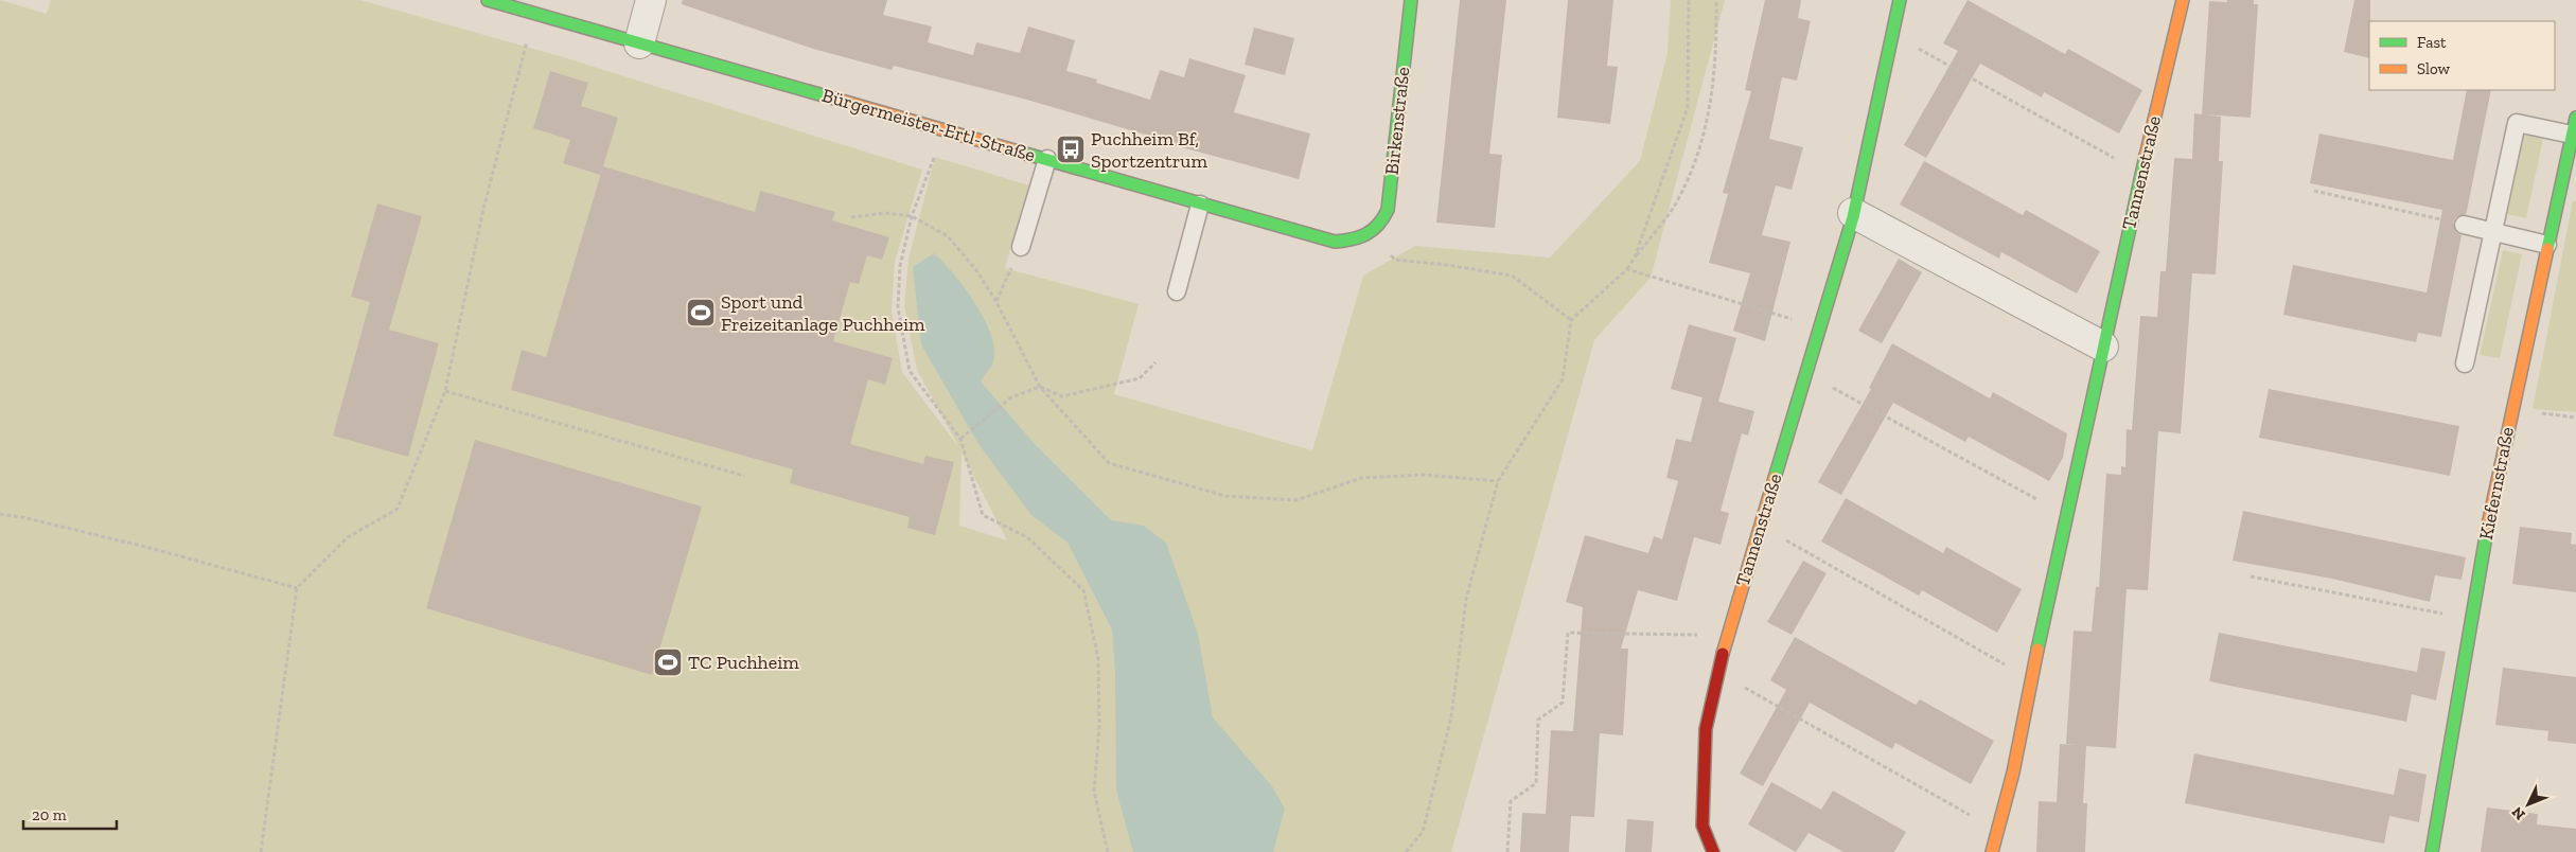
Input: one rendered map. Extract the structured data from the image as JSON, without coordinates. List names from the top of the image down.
{
  "streets": {
    "street": [
      "Birkenstraße",
      "Bürgermeister-Ertl-Straße",
      "Tannenstraße",
      "Kiefernstraße"
    ]
  },
  "crossings": [
    ["Birkenstraße", "Bürgermeister-Ertl-Straße"]
  ],
  "places": {
    "bus stop": ["Puchheim Bf, Sportzentrum"],
    "sports": ["Sport und Freizeitanlage Puchheim", "TC Puchheim"]
  },
  "legend": ["Fast", "Slow"],
  "scale_bar": "20 m",
  "north": "bottom left"
}
